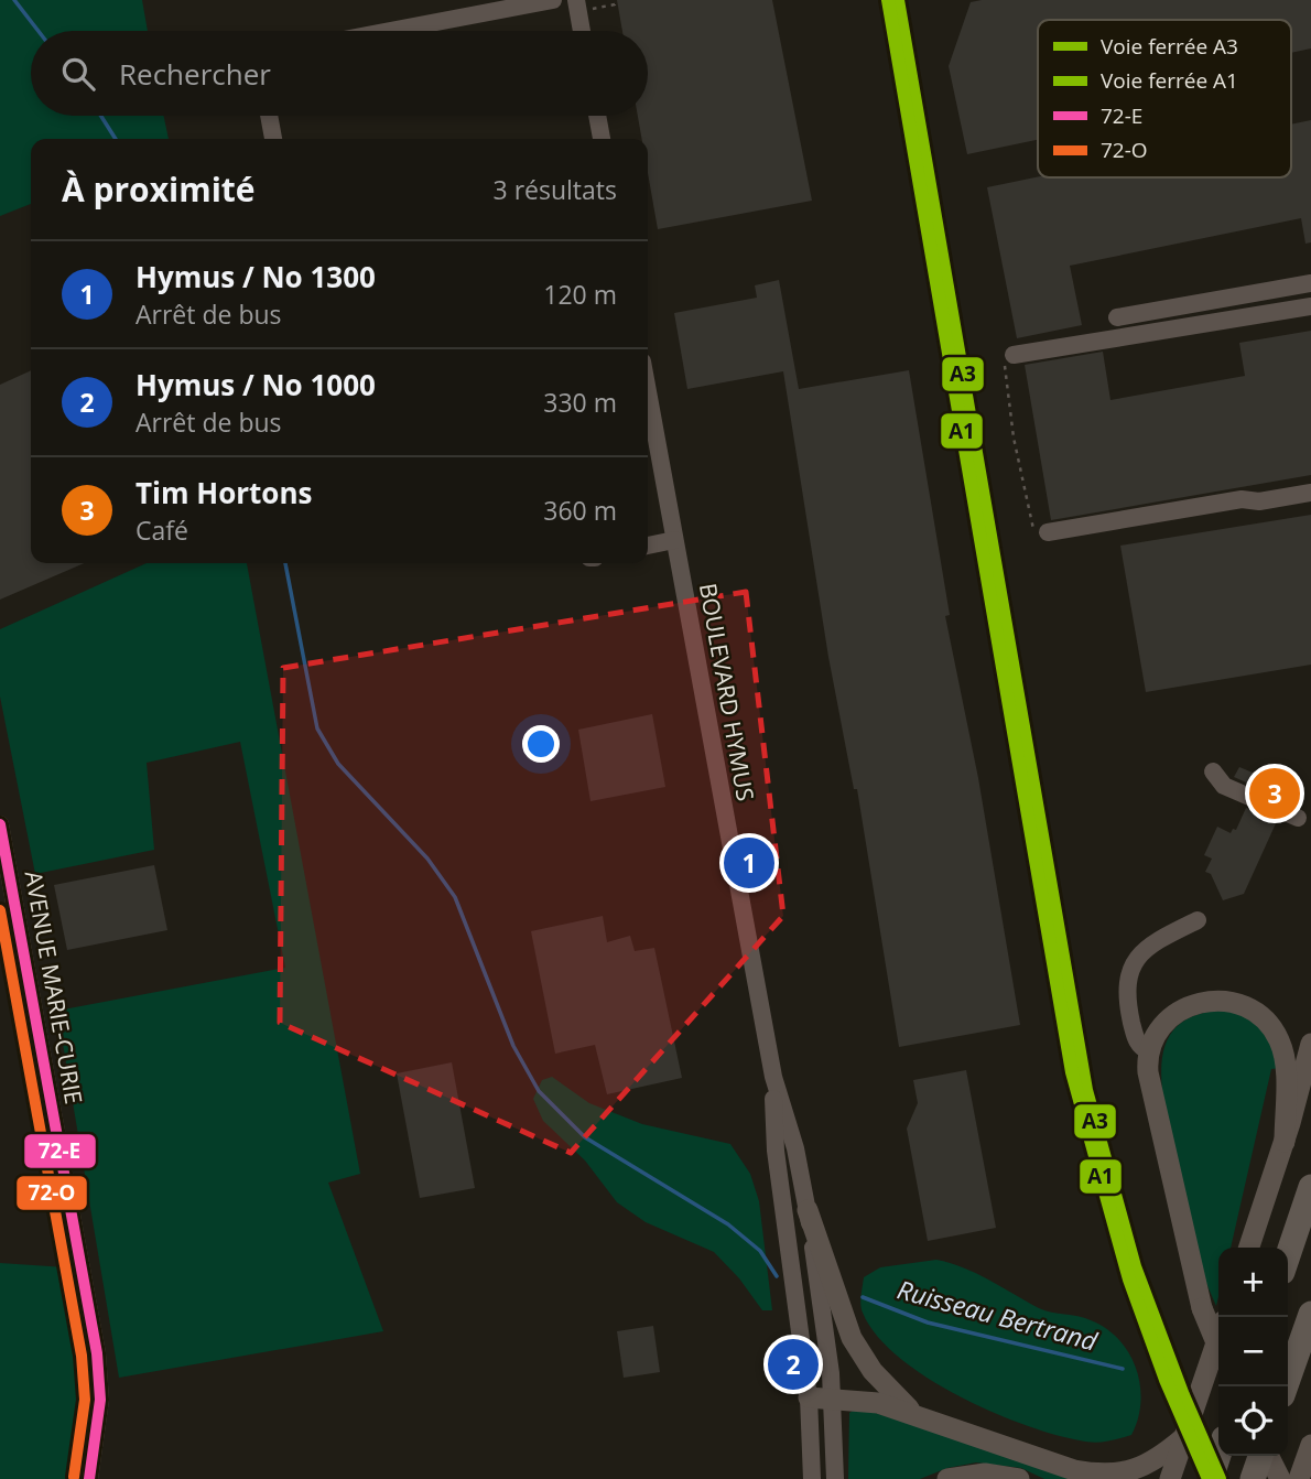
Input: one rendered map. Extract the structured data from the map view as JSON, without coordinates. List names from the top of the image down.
{
  "streets": {
    "street": ["BOULEVARD HYMUS", "AVENUE MARIE-CURIE"]
  },
  "water": ["Ruisseau Bertrand"],
  "lines": [
    "rail line A3",
    "rail line A1",
    "transit line 72-E",
    "transit line 72-O"
  ],
  "legend": [
    "Voie ferrée A3",
    "Voie ferrée A1",
    "72-E",
    "72-O"
  ],
  "page": {
    "search": "Rechercher",
    "heading": ["À proximité", "3 résultats"],
    "list": [
      {
        "mark": "1",
        "name": "Hymus / No 1300",
        "note": "Arrêt de bus",
        "value": "120 m"
      },
      {
        "mark": "2",
        "name": "Hymus / No 1000",
        "note": "Arrêt de bus",
        "value": "330 m"
      },
      {
        "mark": "3",
        "name": "Tim Hortons",
        "note": "Café",
        "value": "360 m"
      }
    ],
    "pins": ["3", "1", "2"],
    "map_buttons": ["+", "−"]
  }
}
